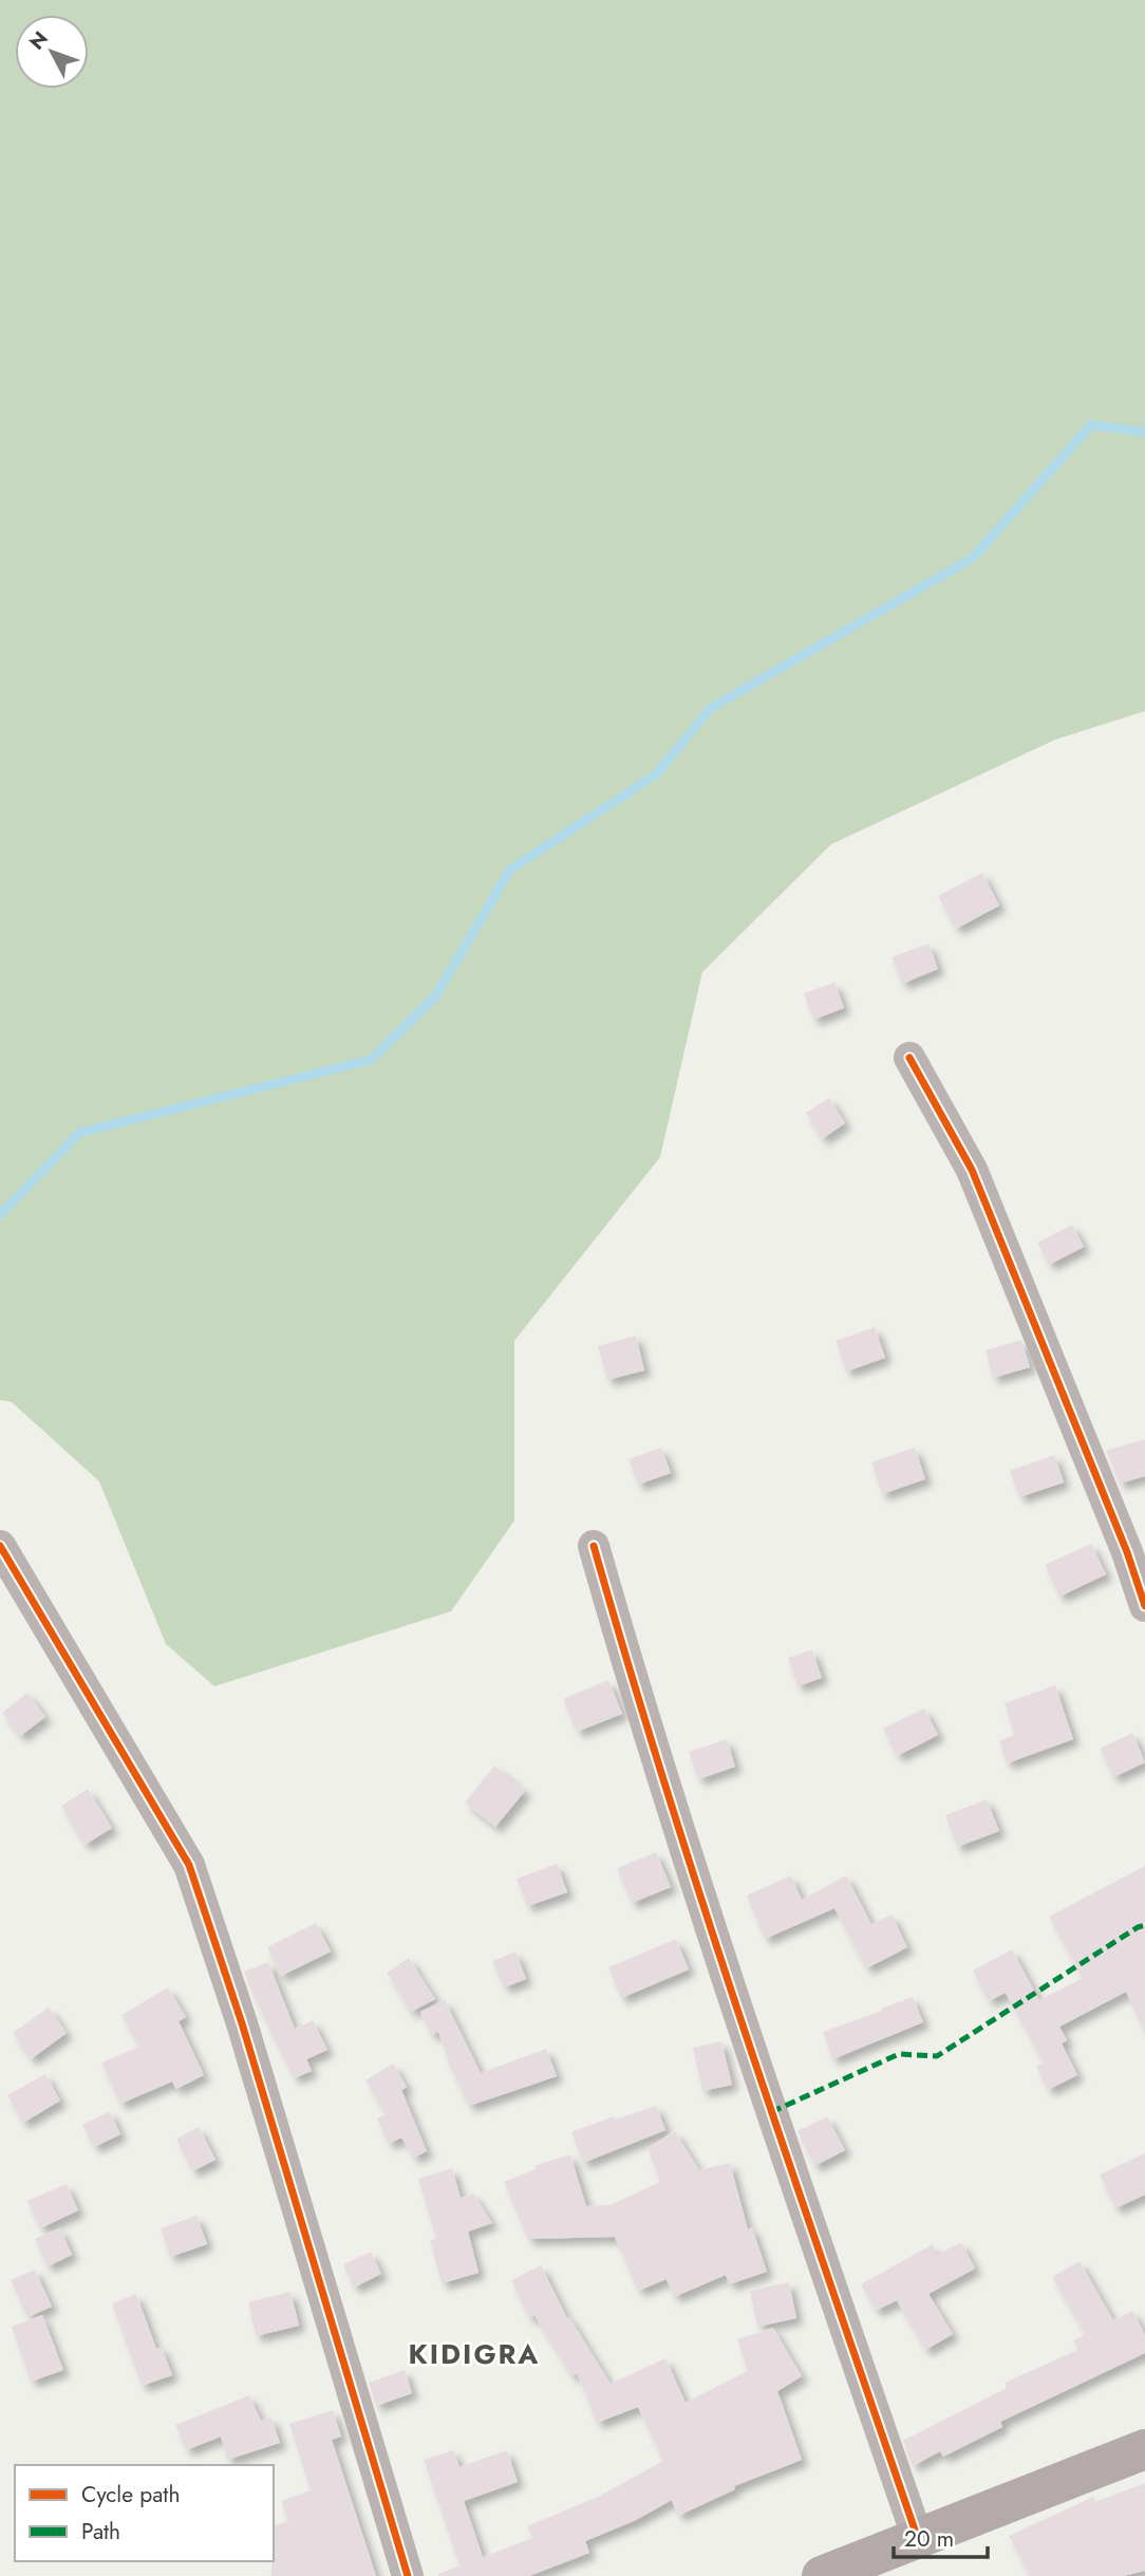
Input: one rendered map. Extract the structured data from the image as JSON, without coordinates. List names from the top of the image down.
{
  "districts": ["KIDIGRA"],
  "legend": ["Cycle path", "Path"],
  "scale_bar": "20 m",
  "north": "top left"
}
